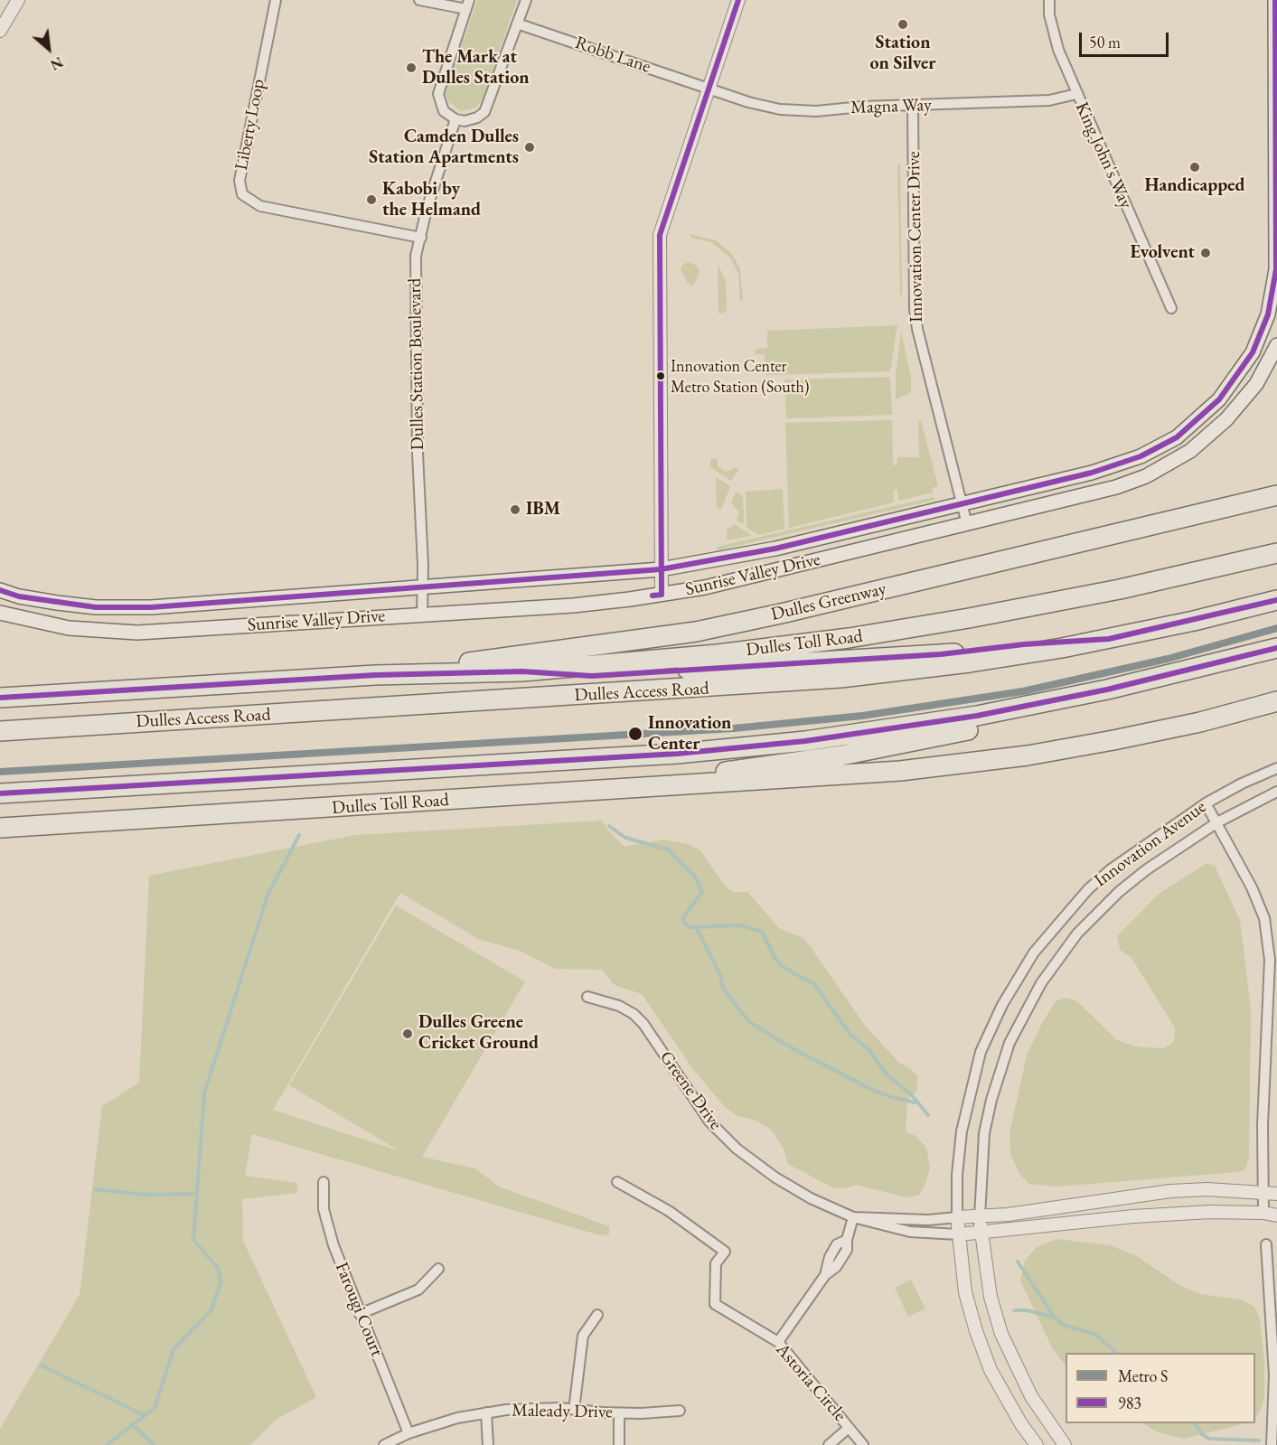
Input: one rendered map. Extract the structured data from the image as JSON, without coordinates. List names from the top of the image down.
{
  "streets": {
    "highway": ["Dulles Greenway", "Dulles Toll Road", "Dulles Access Road"],
    "main road": ["Sunrise Valley Drive"],
    "street": [
      "Robb Lane",
      "Magna Way",
      "Liberty Loop",
      "King John's Way",
      "Innovation Center Drive",
      "Dulles Station Boulevard",
      "Innovation Avenue",
      "Greene Drive",
      "Farougi Court",
      "Astoria Circle",
      "Maleady Drive"
    ]
  },
  "crossings": [
    ["Robb Lane", "Magna Way"],
    ["Magna Way", "King John's Way"],
    ["Magna Way", "Innovation Center Drive"],
    ["Liberty Loop", "Dulles Station Boulevard"],
    ["Innovation Center Drive", "Sunrise Valley Drive"],
    ["Dulles Station Boulevard", "Sunrise Valley Drive"],
    ["Dulles Greenway", "Dulles Toll Road"],
    ["Innovation Avenue", "Greene Drive"],
    ["Farougi Court", "Maleady Drive"]
  ],
  "places": [
    "Station on Silver",
    "The Mark at Dulles Station",
    "Camden Dulles Station Apartments",
    "Handicapped",
    "Kabobi by the Helmand",
    "Evolvent",
    "Innovation Center Metro Station (South)",
    "IBM",
    "Innovation Center",
    "Dulles Greene Cricket Ground"
  ],
  "lines": ["transit line 983", "metro line S"],
  "legend": ["Metro S", "983"],
  "scale_bar": "50 m",
  "north": "bottom right"
}
